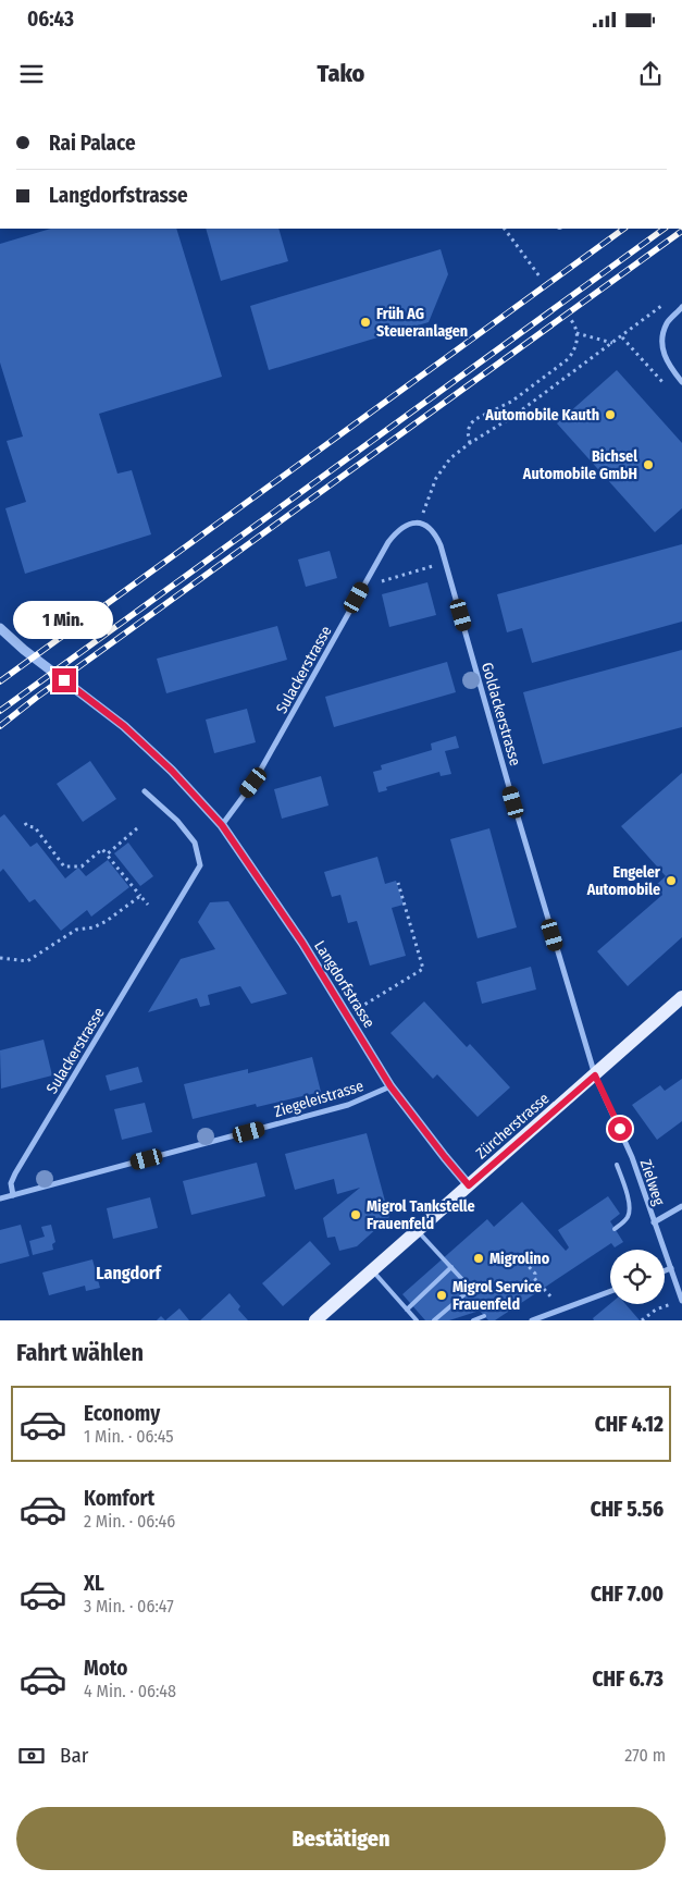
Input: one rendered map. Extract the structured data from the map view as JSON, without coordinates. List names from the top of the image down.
{
  "streets": {
    "main road": ["Zürcherstrasse"],
    "street": [
      "Sulackerstrasse",
      "Goldackerstrasse",
      "Langdorfstrasse",
      "Ziegeleistrasse",
      "Zielweg"
    ]
  },
  "crossings": [
    ["Sulackerstrasse", "Goldackerstrasse"],
    ["Sulackerstrasse", "Langdorfstrasse"],
    ["Sulackerstrasse", "Ziegeleistrasse"],
    ["Goldackerstrasse", "Zürcherstrasse"],
    ["Goldackerstrasse", "Zielweg"],
    ["Langdorfstrasse", "Ziegeleistrasse"],
    ["Langdorfstrasse", "Zürcherstrasse"],
    ["Zürcherstrasse", "Zielweg"]
  ],
  "districts": ["Langdorf"],
  "places": [
    "Früh AG Steueranlagen",
    "Automobile Kauth",
    "Bichsel Automobile GmbH",
    "Engeler Automobile",
    "Migrol Tankstelle Frauenfeld",
    "Migrolino",
    "Migrol Service Frauenfeld"
  ],
  "page": {
    "status": "06:43",
    "header": "Tako",
    "banner": ["Rai Palace", "Langdorfstrasse"],
    "bubble": "1 Min.",
    "heading": "Fahrt wählen",
    "list": [
      {
        "name": "Economy",
        "note": "1 Min. · 06:45",
        "value": "CHF 4.12"
      },
      {
        "name": "Komfort",
        "note": "2 Min. · 06:46",
        "value": "CHF 5.56"
      },
      {
        "name": "XL",
        "note": "3 Min. · 06:47",
        "value": "CHF 7.00"
      },
      {
        "name": "Moto",
        "note": "4 Min. · 06:48",
        "value": "CHF 6.73"
      }
    ],
    "pay": ["Bar", "270 m"],
    "buttons": "Bestätigen"
  }
}
